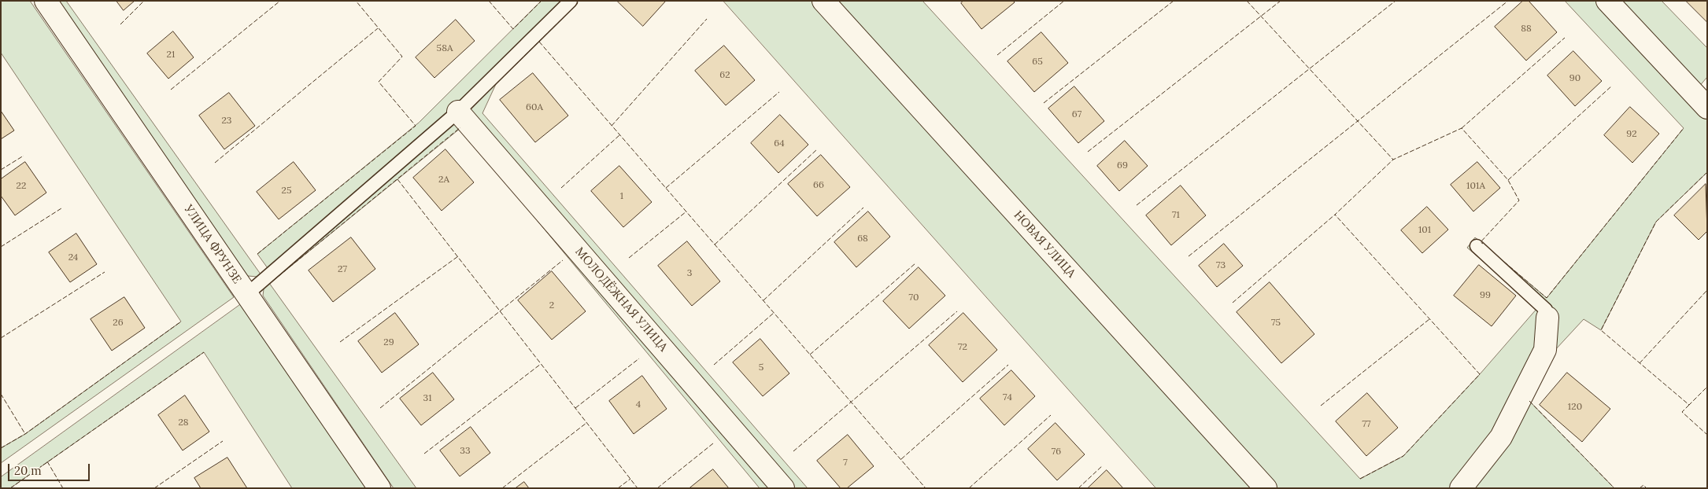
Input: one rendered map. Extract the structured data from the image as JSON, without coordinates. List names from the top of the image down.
{
  "streets": {
    "street": ["УЛИЦА ФРУНЗЕ", "НОВАЯ УЛИЦА", "МОЛОДЁЖНАЯ УЛИЦА"]
  },
  "house_numbers": [
    "88",
    "58А",
    "21",
    "65",
    "62",
    "90",
    "60А",
    "67",
    "23",
    "92",
    "64",
    "69",
    "2А",
    "66",
    "22",
    "101А",
    "25",
    "1",
    "71",
    "101",
    "68",
    "24",
    "73",
    "27",
    "3",
    "99",
    "70",
    "2",
    "26",
    "75",
    "29",
    "72",
    "5",
    "74",
    "31",
    "4",
    "120",
    "28",
    "77",
    "33",
    "76",
    "7"
  ],
  "scale_bar": "20 m"
}
